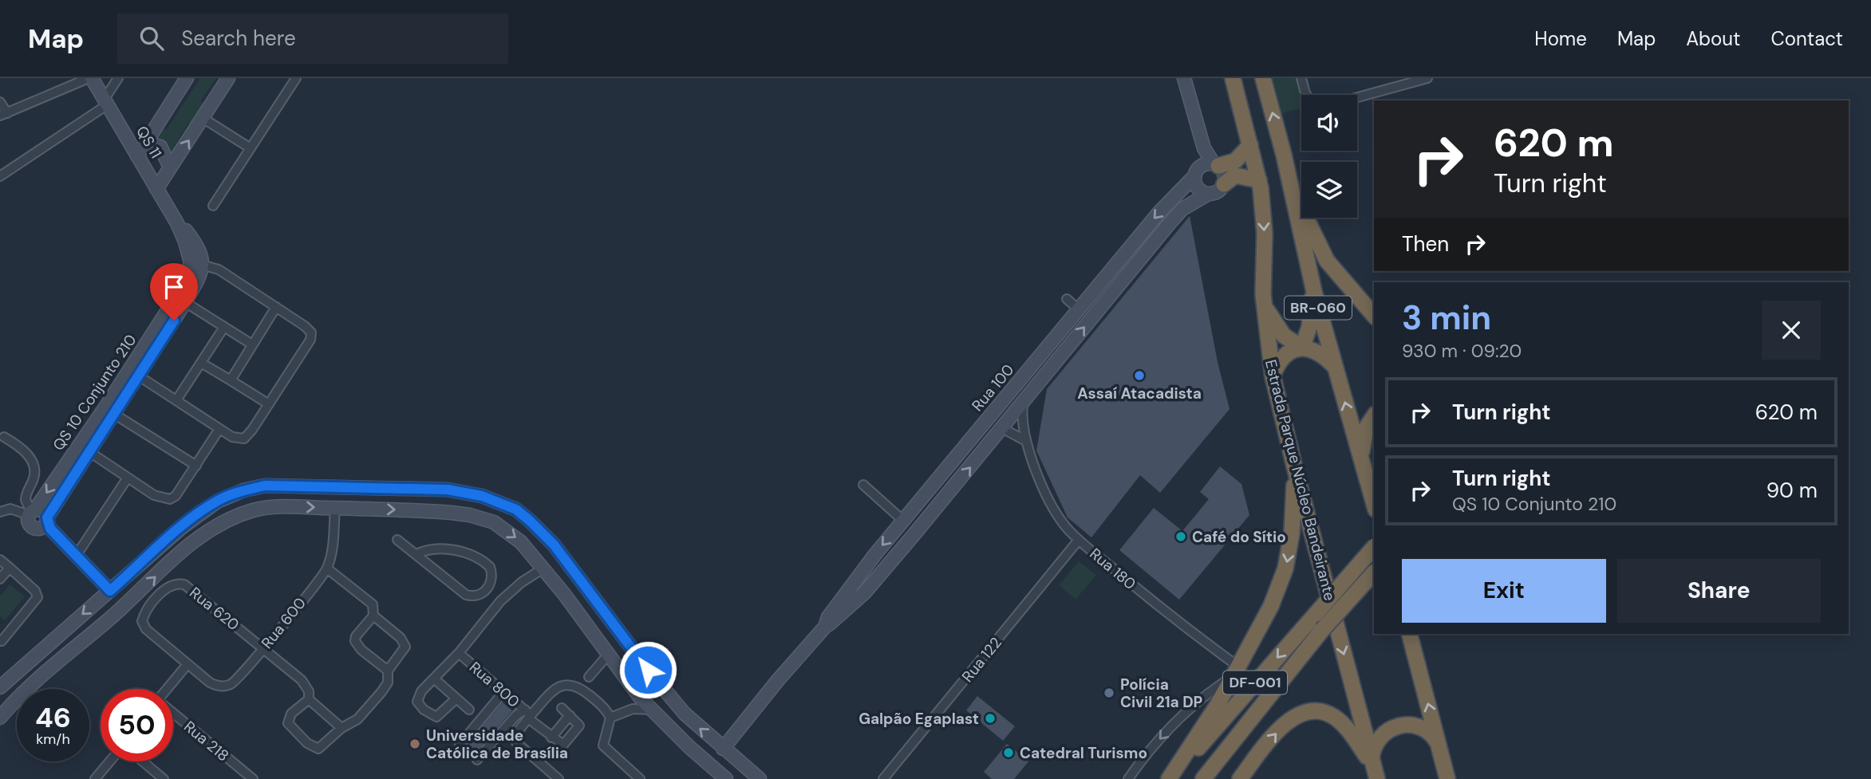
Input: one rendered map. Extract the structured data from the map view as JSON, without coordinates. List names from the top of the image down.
{
  "streets": {
    "highway": ["BR-060", "Estrada Parque Núcleo Bandeirante", "DF-001"],
    "street": [
      "QS 11",
      "Rua 100",
      "QS 10 Conjunto 210",
      "Rua 180",
      "Rua 620",
      "Rua 600",
      "Rua 122",
      "Rua 800",
      "Rua 218"
    ]
  },
  "crossings": [
    ["QS 11", "QS 10 Conjunto 210"],
    ["Rua 100", "Rua 180"],
    ["Rua 180", "Rua 122"],
    ["Rua 620", "Rua 600"]
  ],
  "places": [
    "Assaí Atacadista",
    "Café do Sítio",
    "Polícia Civil 21a DP",
    "Galpão Egaplast",
    "Universidade Católica de Brasília",
    "Catedral Turismo"
  ],
  "page": {
    "header": "Map",
    "search": "Search here",
    "nav": [
      "Home",
      "Map",
      "About",
      "Contact"
    ],
    "turn": ["620 m", "Turn right"],
    "then": "Then",
    "heading": ["3 min", "930 m · 09:20"],
    "list": [
      {
        "name": "Turn right",
        "value": "620 m"
      },
      {
        "name": "Turn right",
        "note": "QS 10 Conjunto 210",
        "value": "90 m"
      }
    ],
    "buttons": ["Exit", "Share"],
    "speed": "46 km/h",
    "limit": "50"
  }
}
